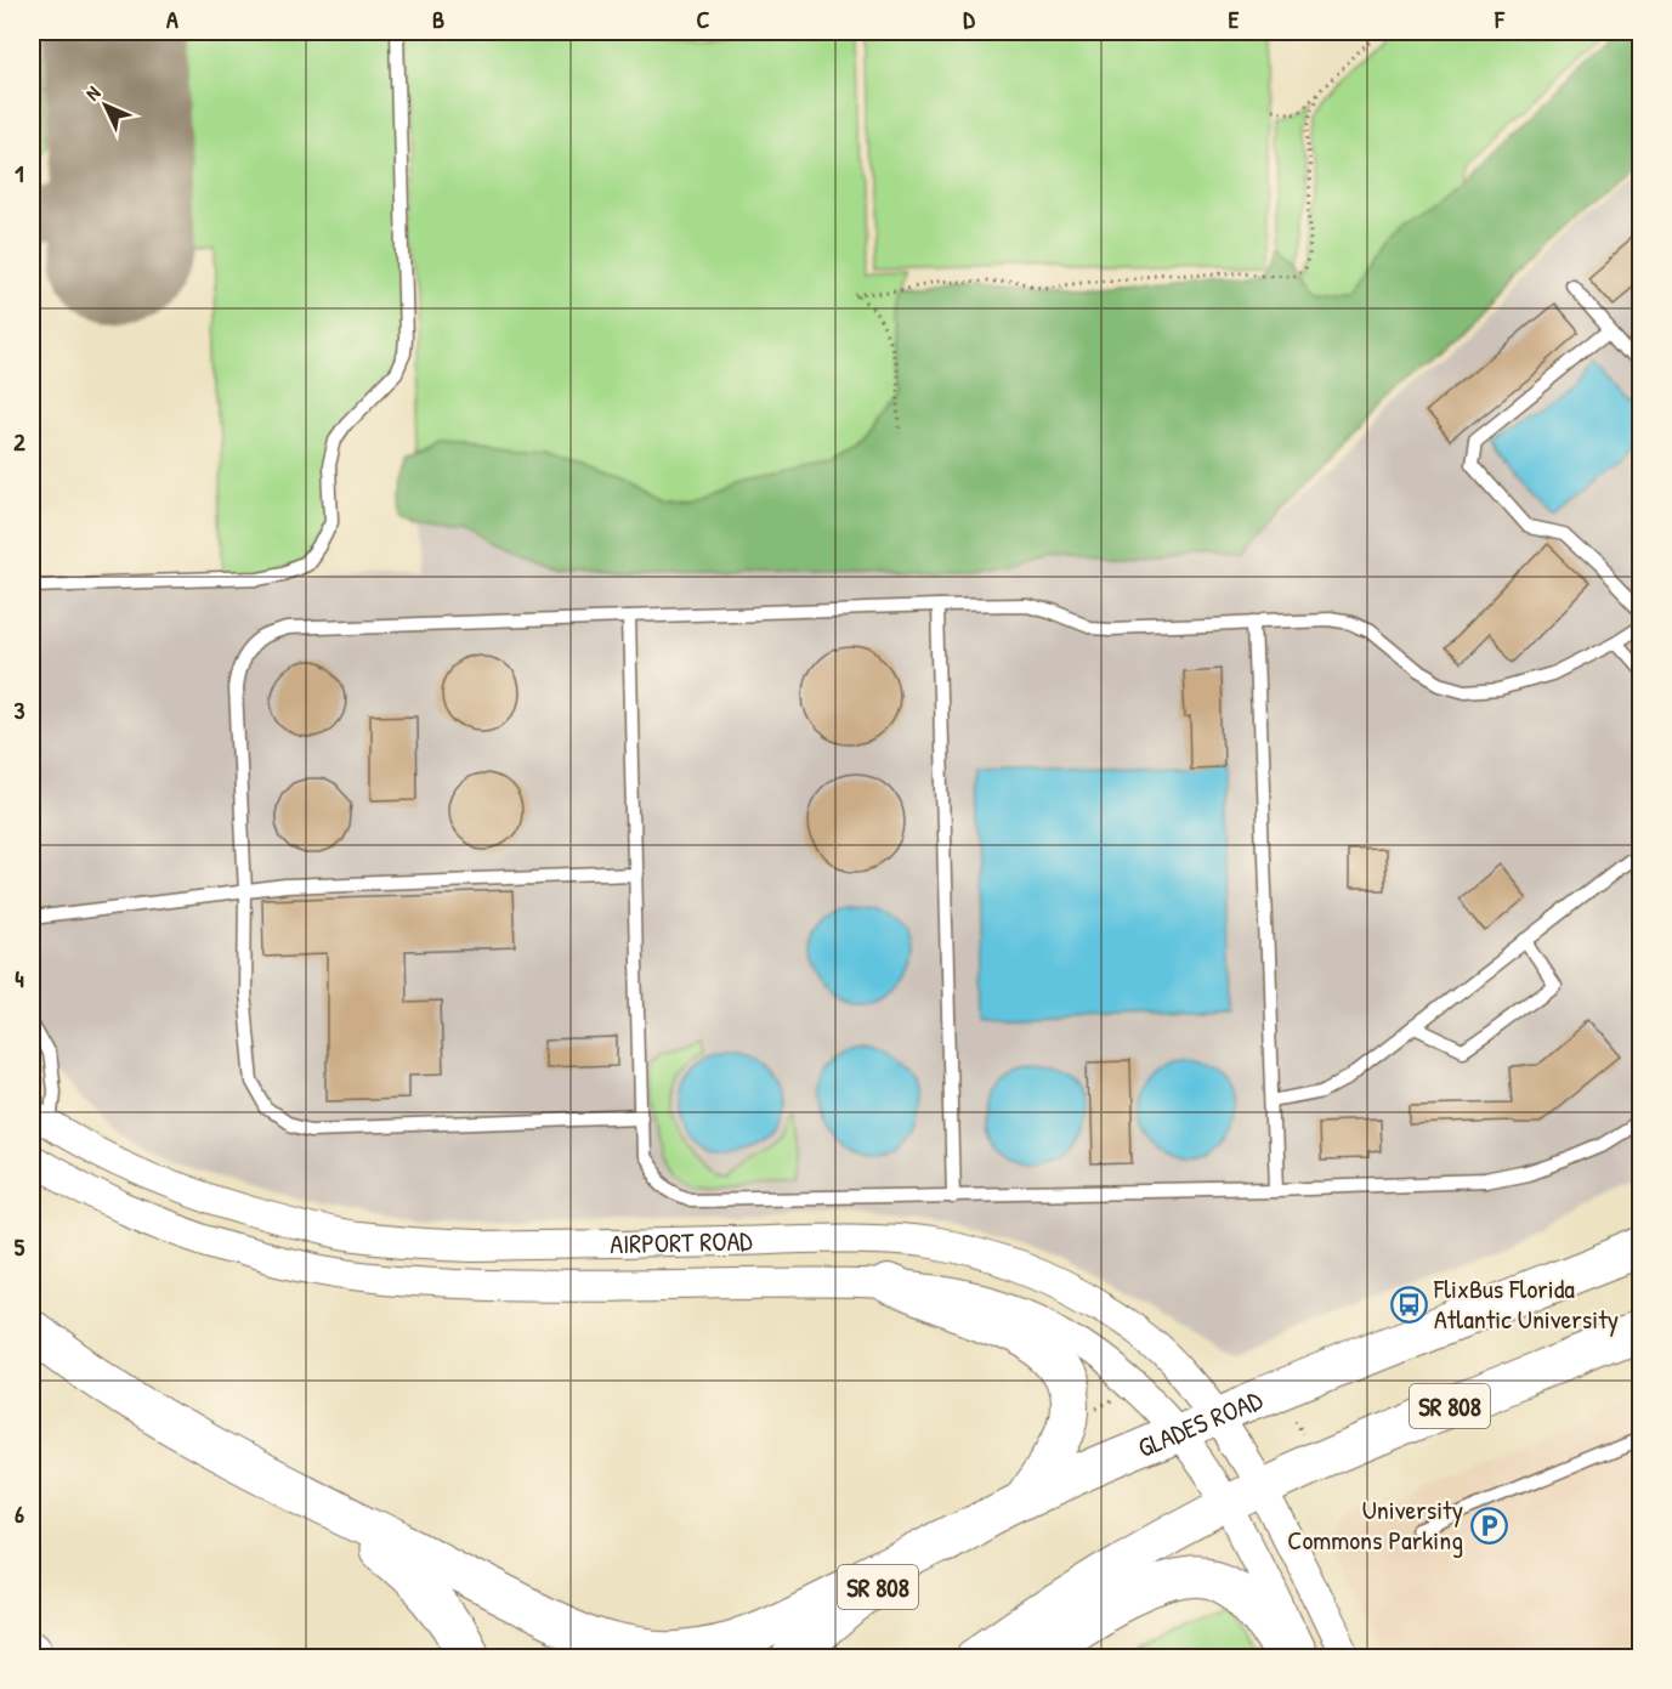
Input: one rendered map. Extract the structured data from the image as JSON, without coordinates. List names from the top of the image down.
{
  "streets": {
    "main road": ["SR 808", "GLADES ROAD"],
    "street": ["AIRPORT ROAD"]
  },
  "crossings": [
    ["AIRPORT ROAD", "SR 808"],
    ["AIRPORT ROAD", "GLADES ROAD"]
  ],
  "places": {
    "bus stop": ["FlixBus Florida Atlantic University"],
    "parking": ["University Commons Parking"]
  },
  "north": "top left",
  "grid": {
    "columns": [
      "A",
      "B",
      "C",
      "D",
      "E",
      "F"
    ],
    "rows": [
      "1",
      "2",
      "3",
      "4",
      "5",
      "6"
    ]
  }
}
